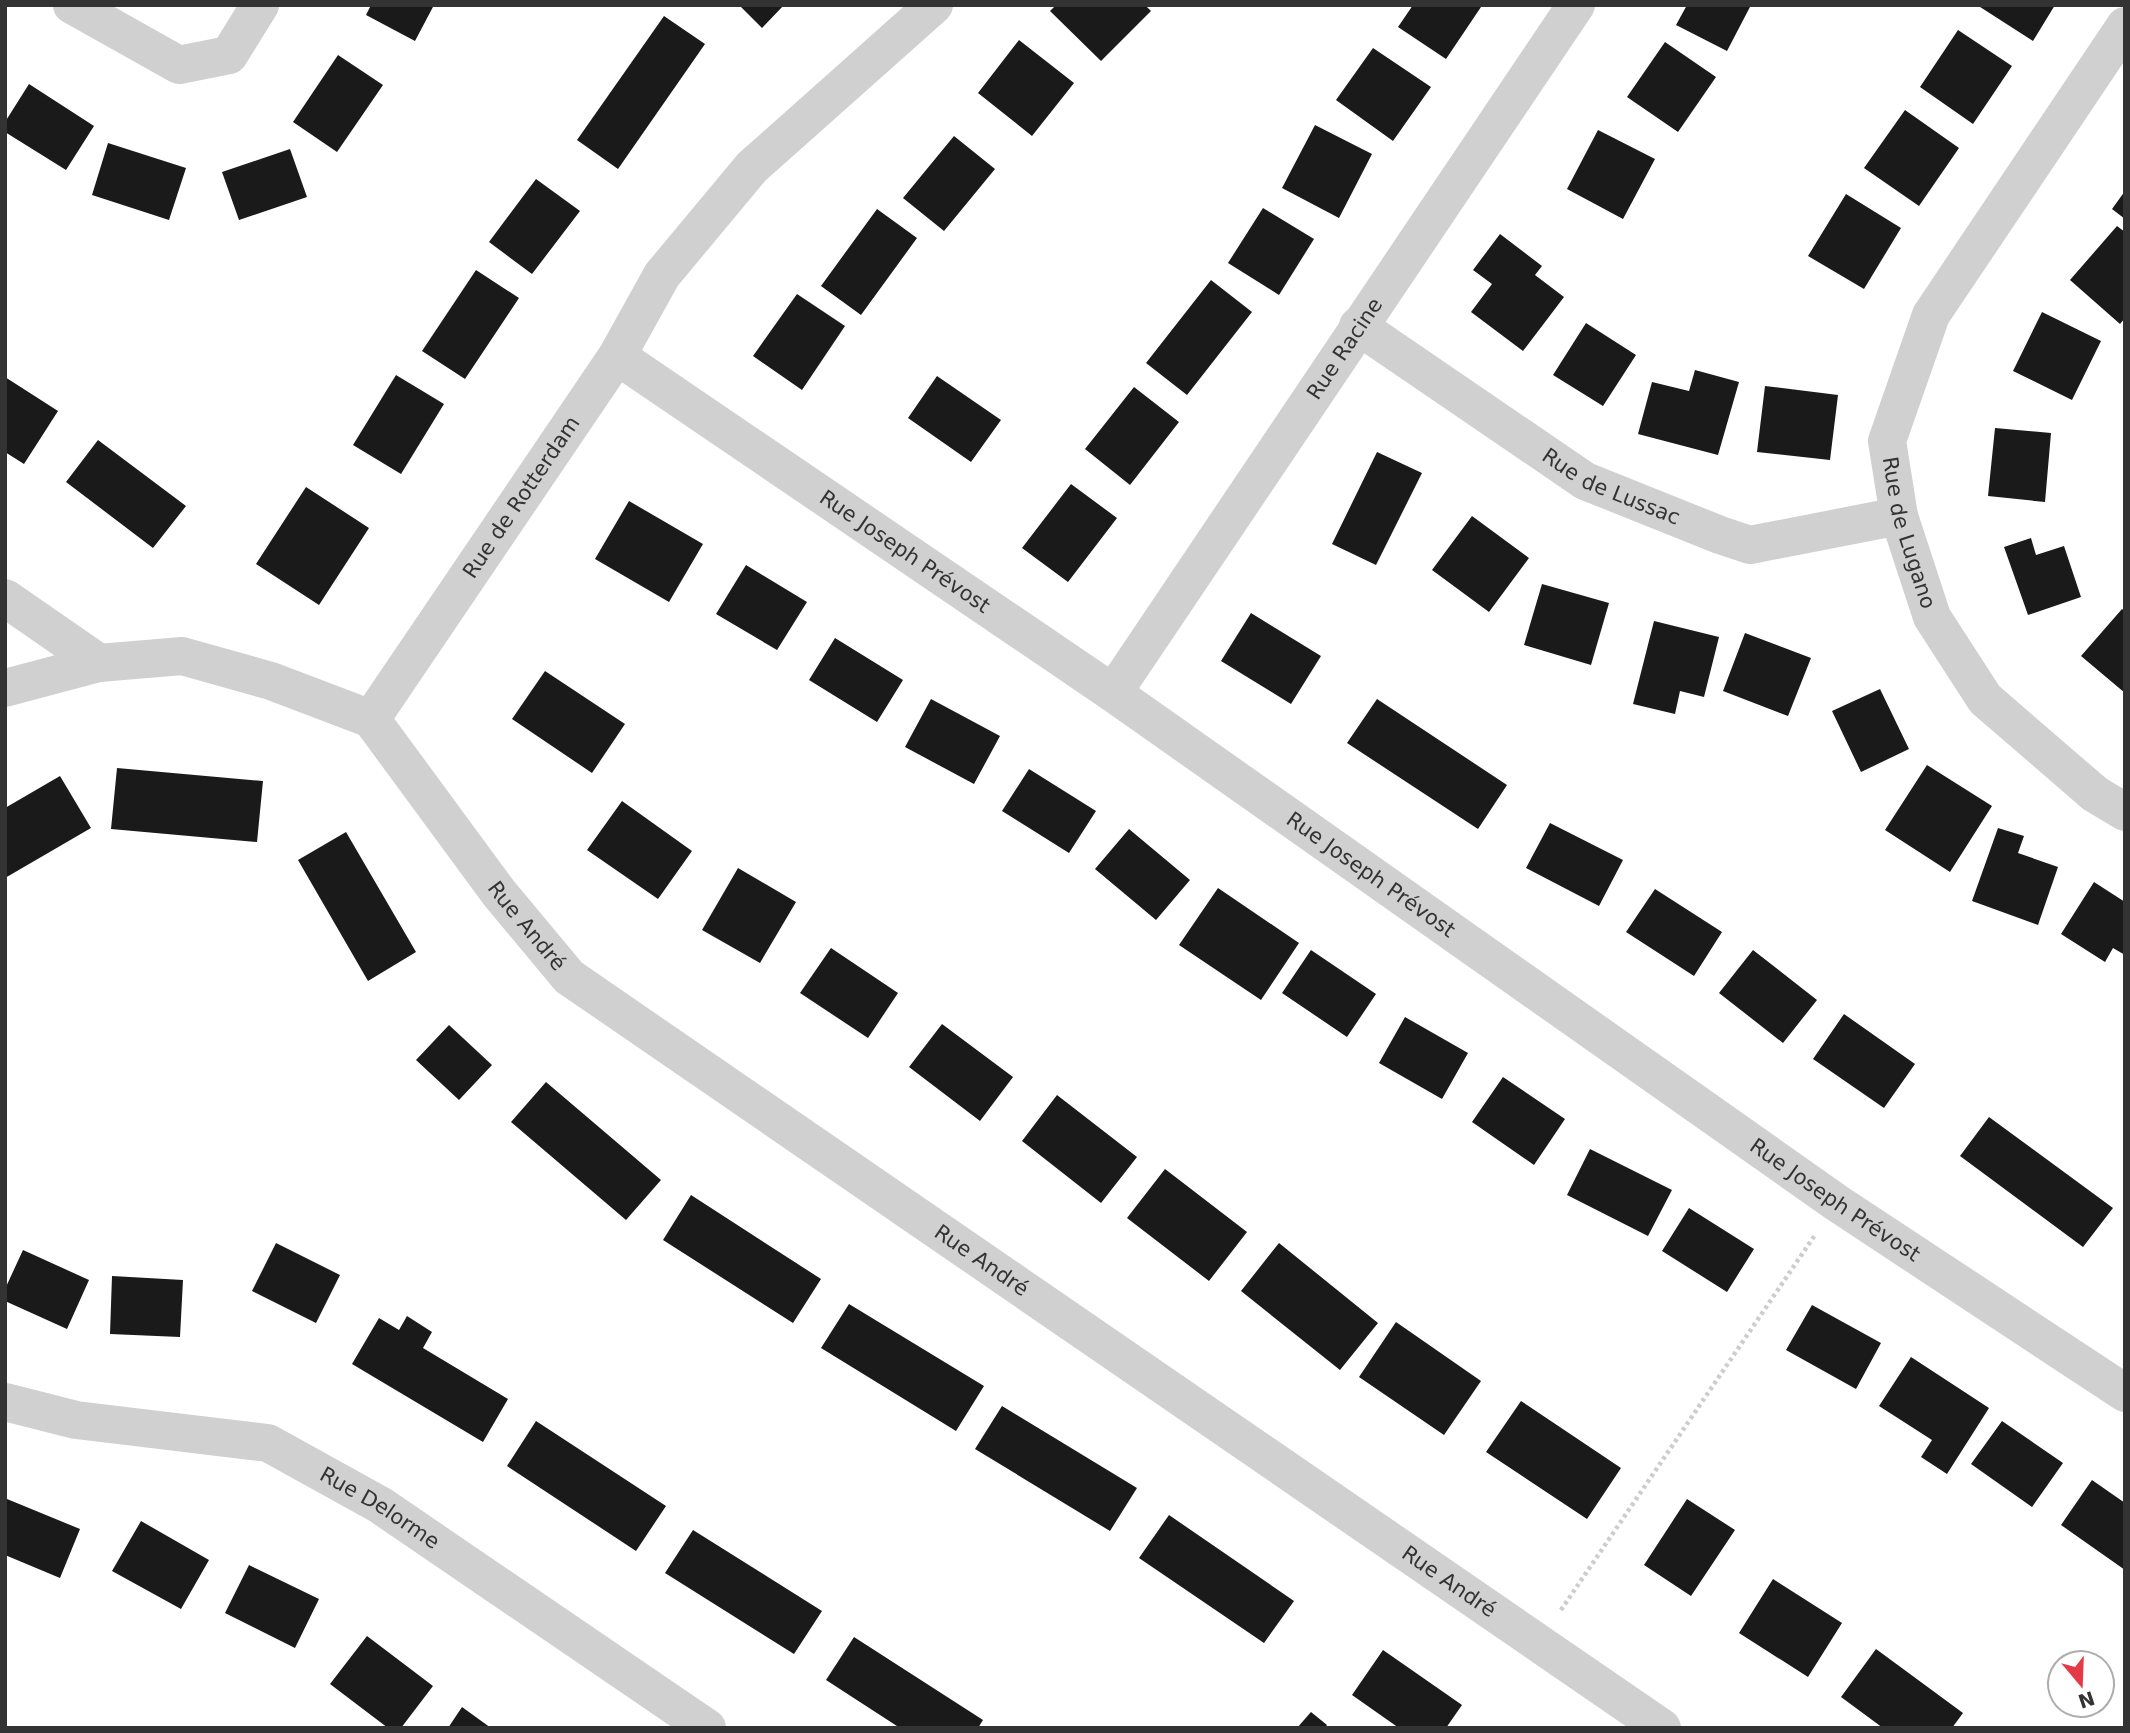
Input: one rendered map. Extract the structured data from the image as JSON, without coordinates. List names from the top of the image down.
{
  "streets": {
    "street": [
      "Rue Racine",
      "Rue de Lussac",
      "Rue de Rotterdam",
      "Rue de Lugano",
      "Rue Joseph Prévost",
      "Rue André",
      "Rue Delorme"
    ]
  },
  "crossings": [
    ["Rue Racine", "Rue de Lussac"],
    ["Rue Racine", "Rue Joseph Prévost"],
    ["Rue de Lussac", "Rue de Lugano"],
    ["Rue de Rotterdam", "Rue Joseph Prévost"],
    ["Rue de Rotterdam", "Rue André"]
  ],
  "north": "bottom"
}
